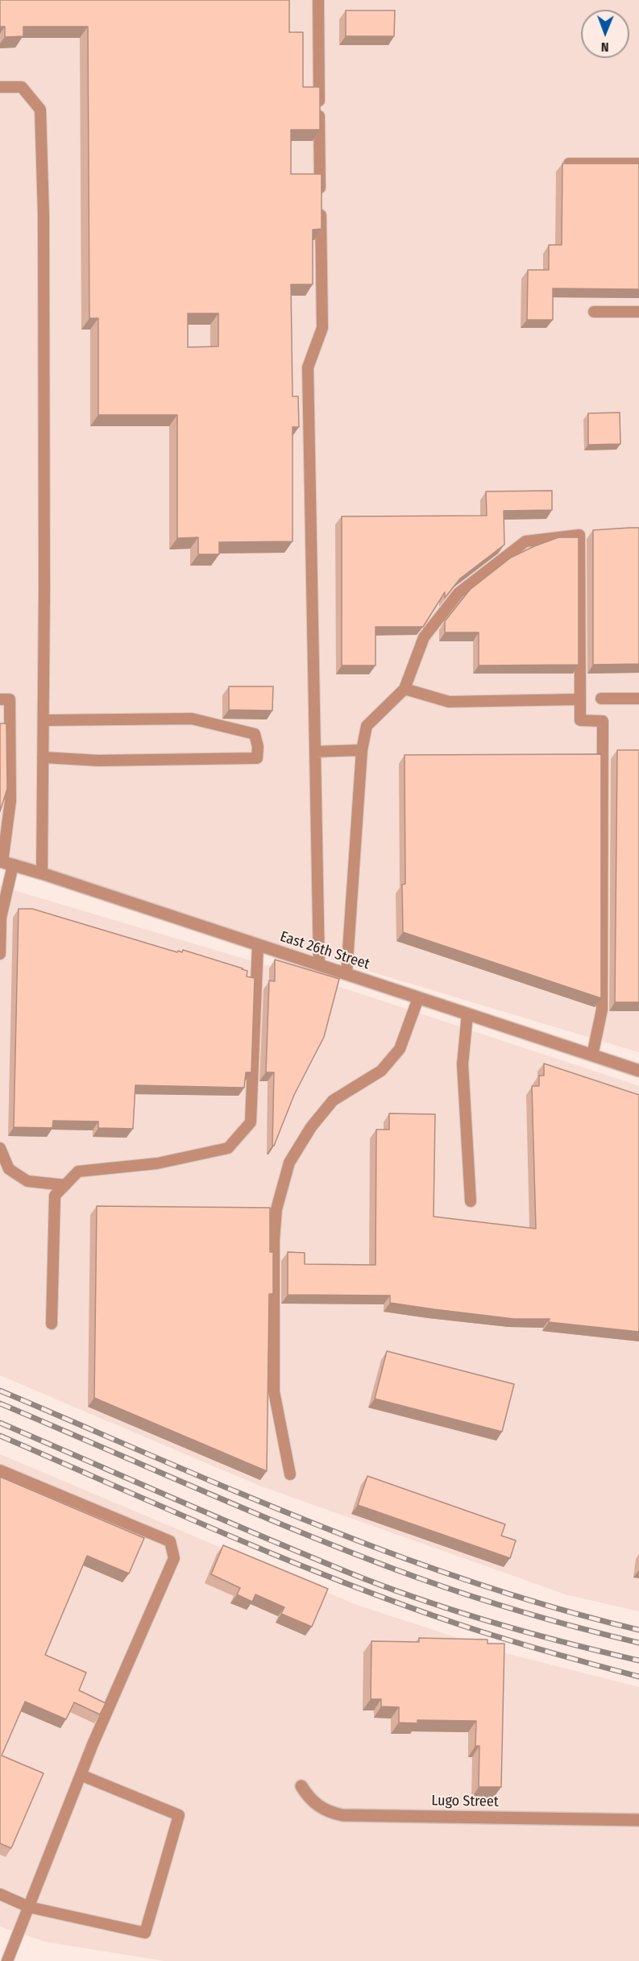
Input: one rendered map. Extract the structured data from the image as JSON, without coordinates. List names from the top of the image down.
{
  "streets": {
    "street": ["East 26th Street", "Lugo Street"]
  },
  "north": "bottom"
}
